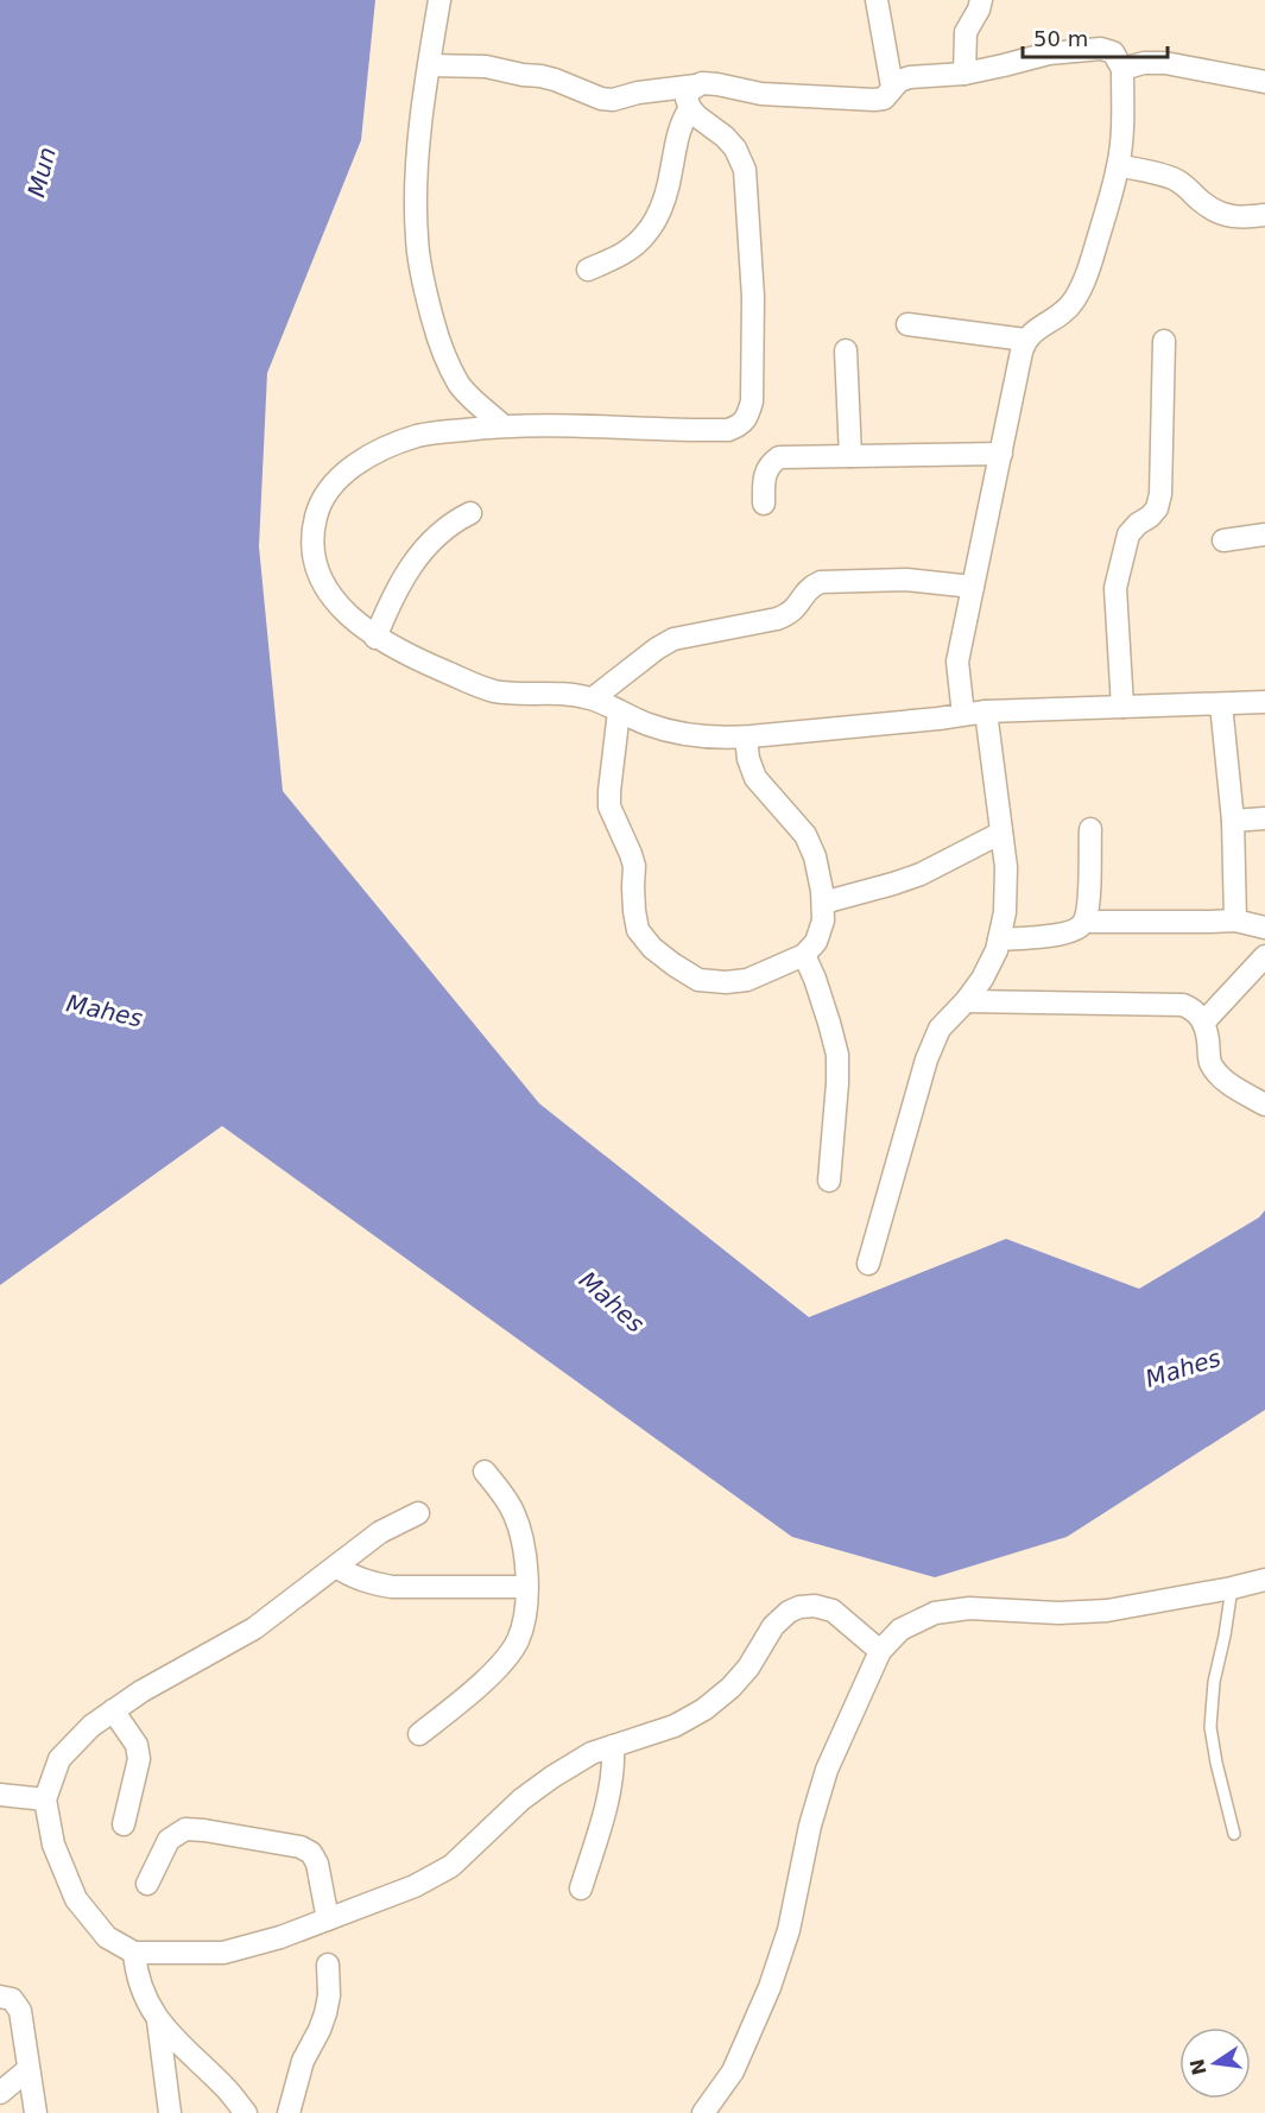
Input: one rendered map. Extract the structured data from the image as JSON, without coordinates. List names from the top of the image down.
{
  "water": ["Mun", "Mahes"],
  "scale_bar": "50 m",
  "north": "left"
}
